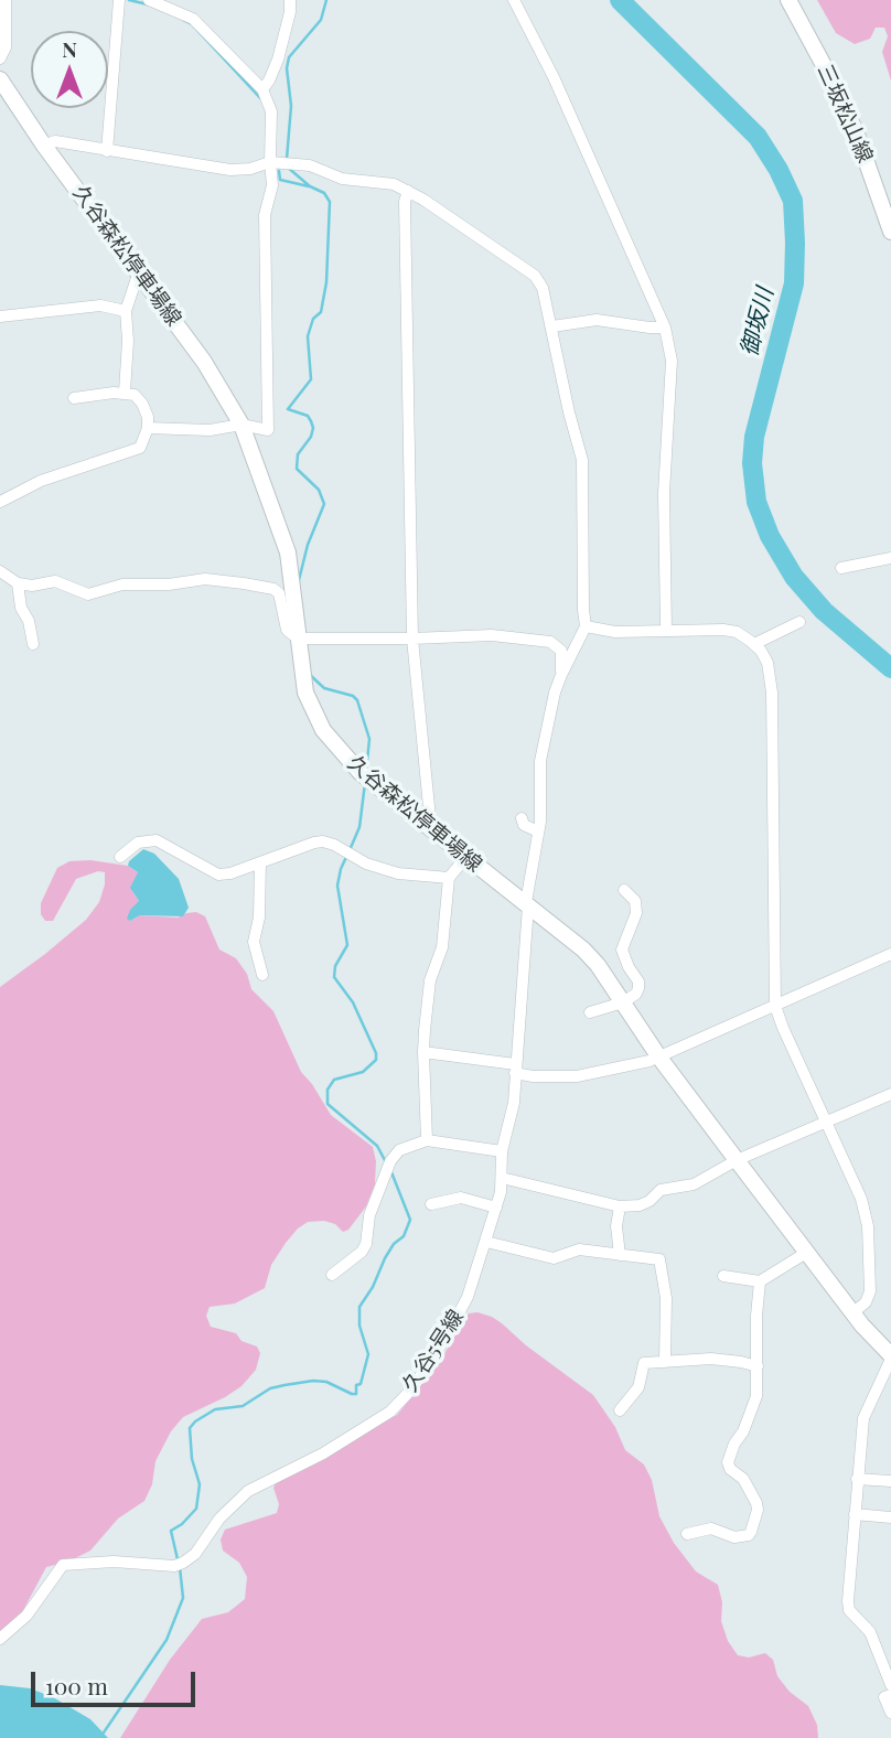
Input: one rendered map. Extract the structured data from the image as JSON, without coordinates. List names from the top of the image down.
{
  "streets": {
    "main road": ["三坂松山線", "久谷森松停車場線"],
    "street": ["久谷5号線"]
  },
  "crossings": [
    ["久谷森松停車場線", "久谷5号線"]
  ],
  "water": ["御坂川"],
  "scale_bar": "100 m",
  "north": "top"
}
